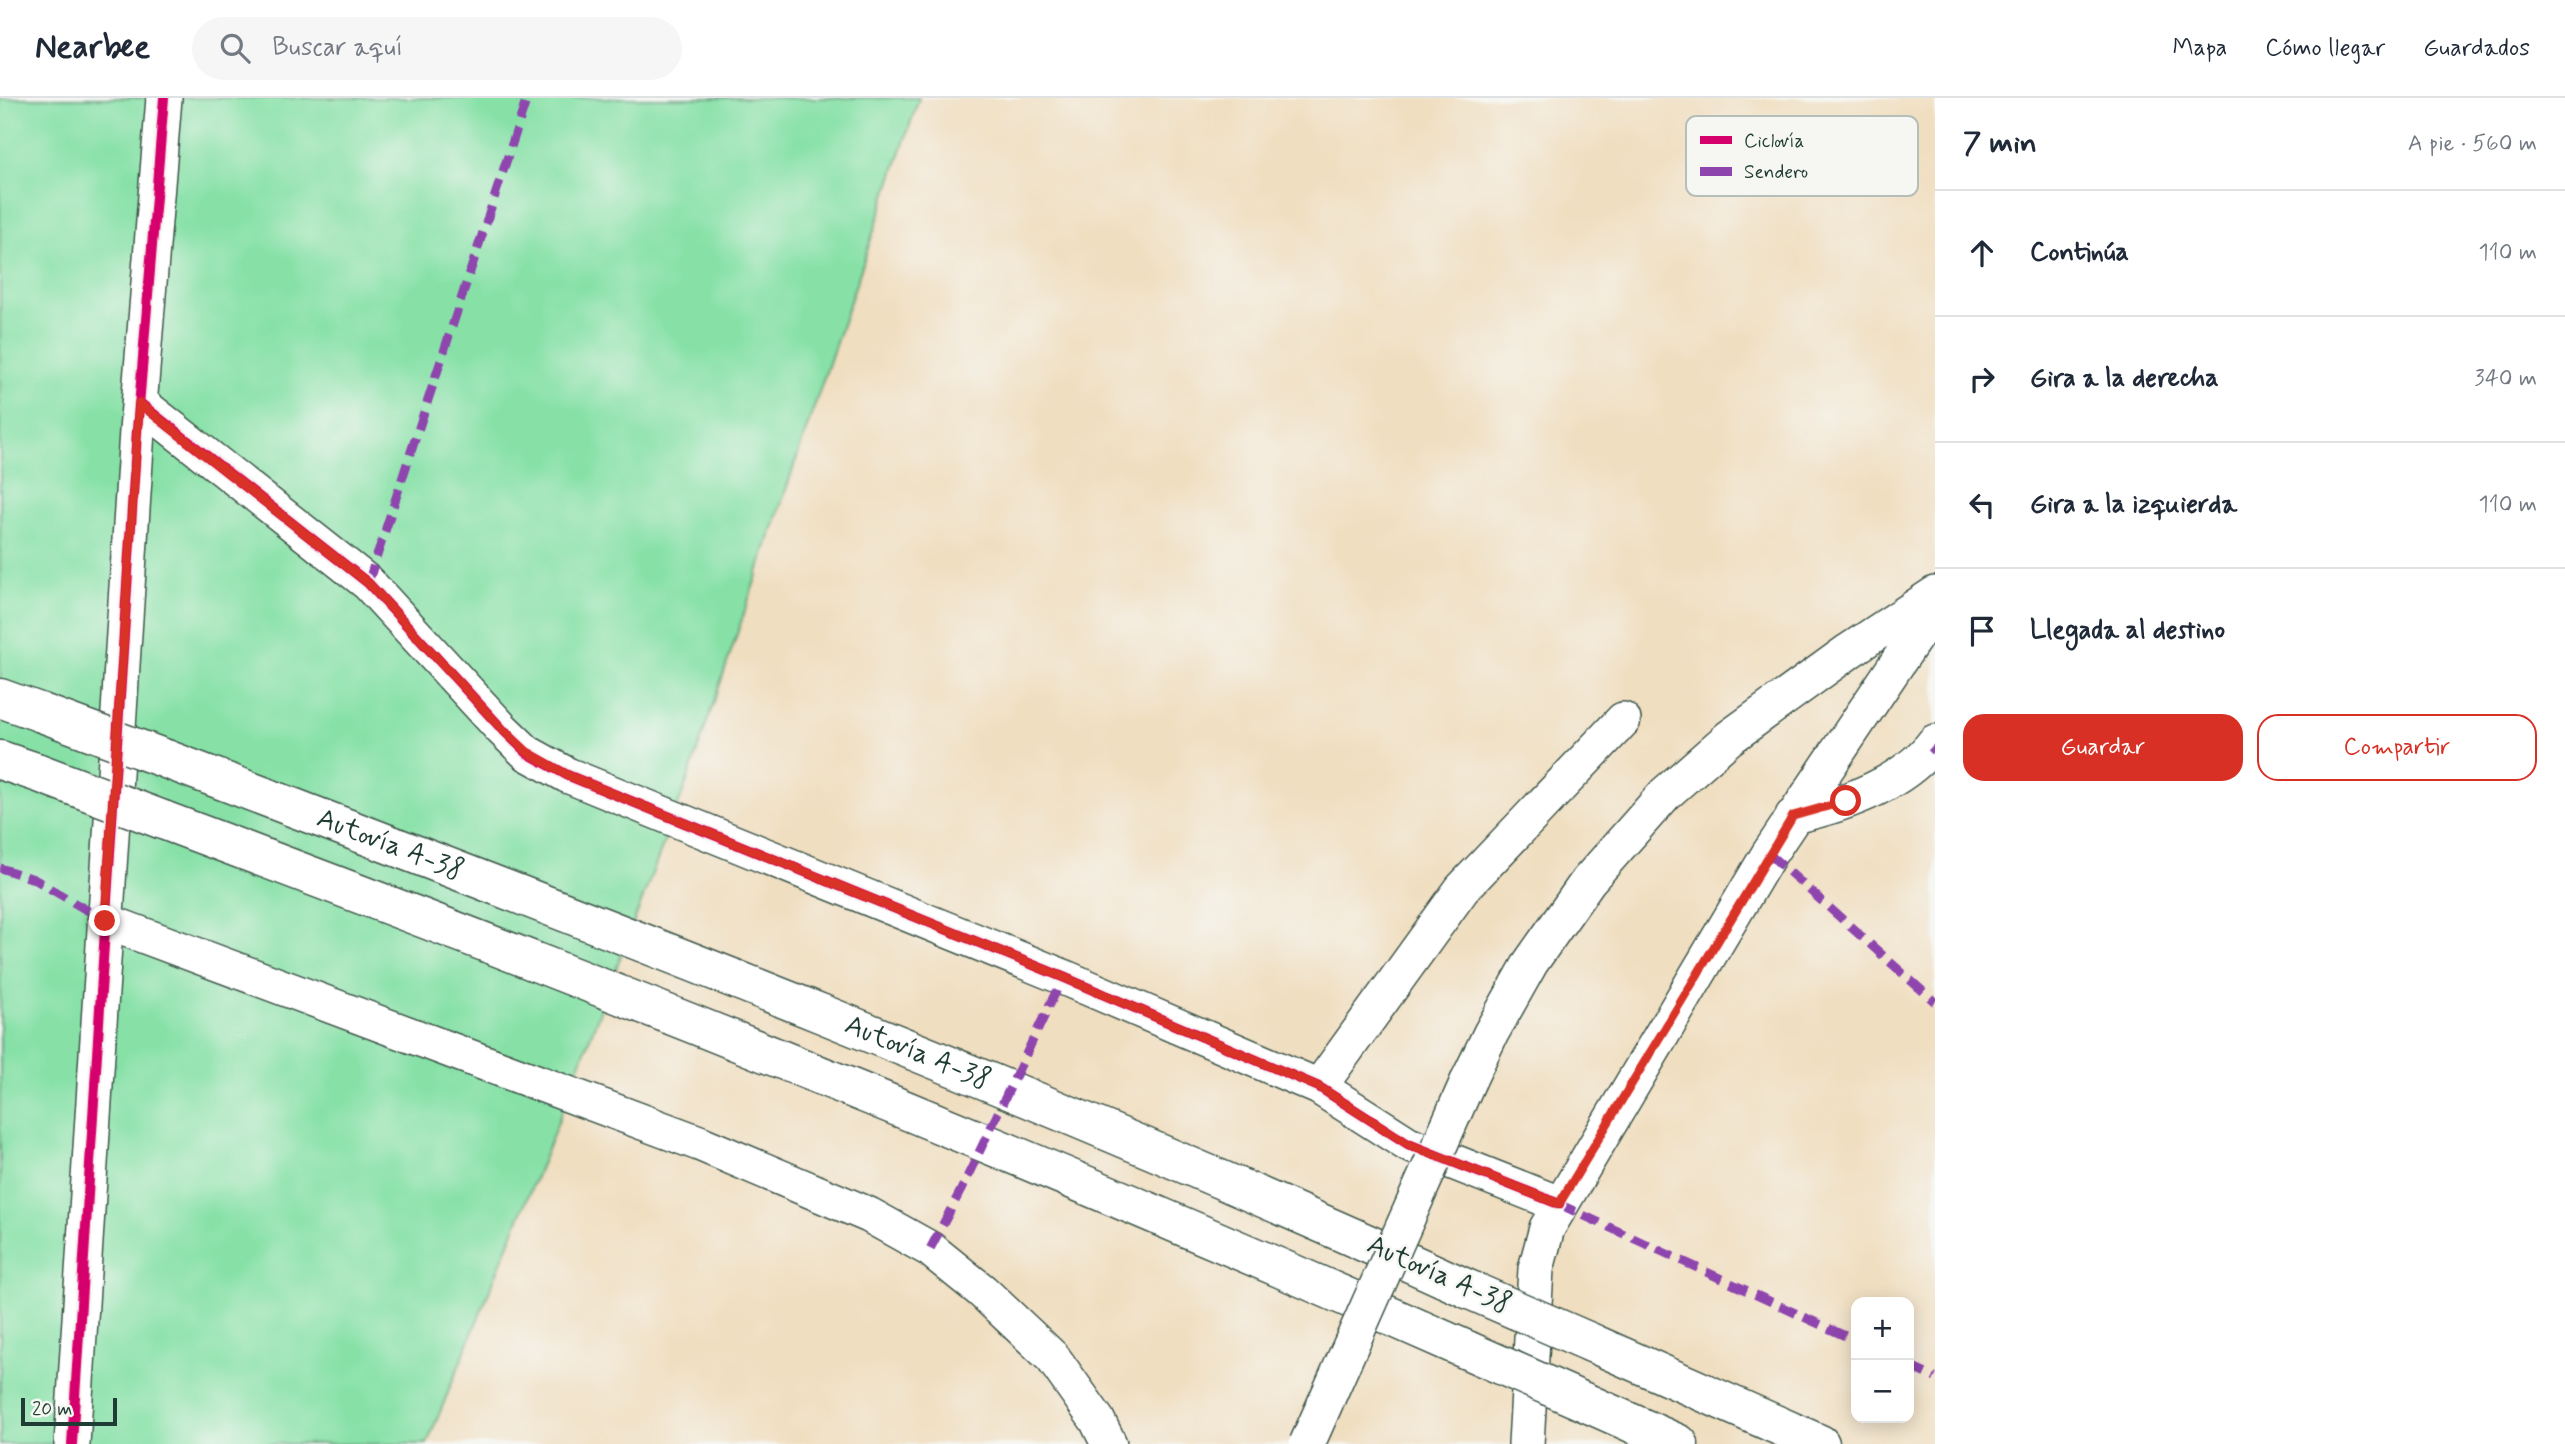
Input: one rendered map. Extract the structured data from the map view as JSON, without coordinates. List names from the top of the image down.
{
  "streets": {
    "highway": ["Autovía A-38"]
  },
  "legend": ["Ciclovía", "Sendero"],
  "scale_bar": "20 m",
  "page": {
    "header": "Nearbee",
    "search": "Buscar aquí",
    "nav": ["Mapa", "Cómo llegar", "Guardados"],
    "heading": ["7 min", "A pie · 560 m"],
    "list": [
      ["Continúa", "110 m"],
      ["Gira a la derecha", "340 m"],
      ["Gira a la izquierda", "110 m"],
      "Llegada al destino"
    ],
    "buttons": ["Guardar", "Compartir"],
    "map_buttons": ["+", "−"],
    "scale": "20 m"
  }
}
